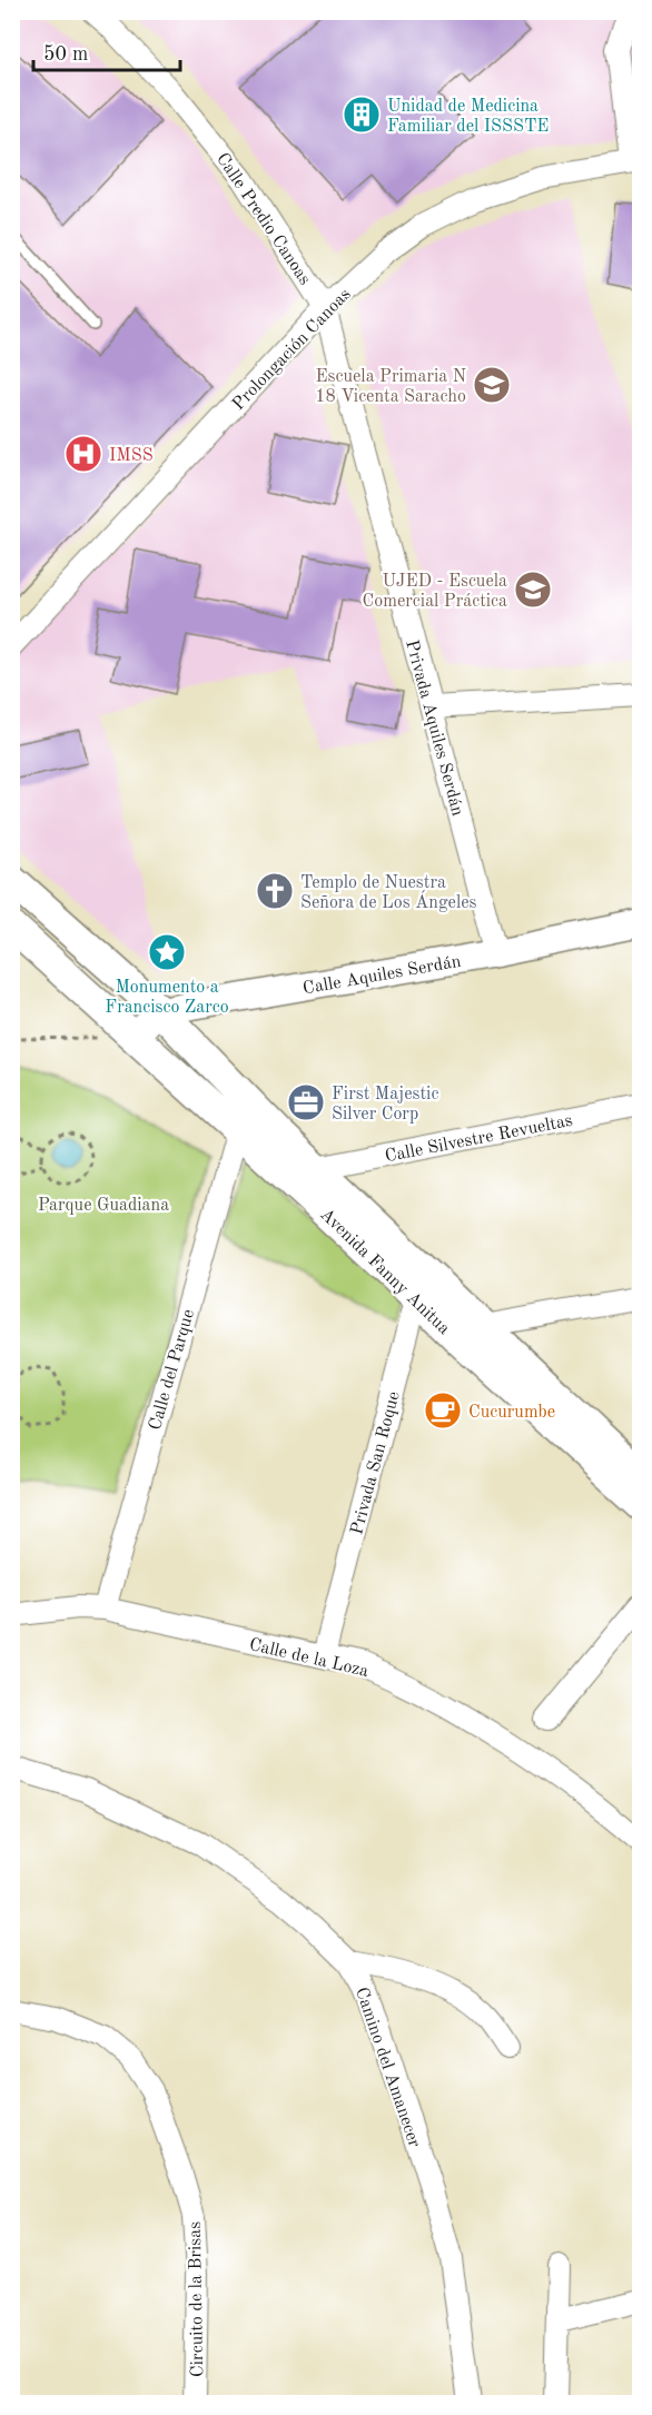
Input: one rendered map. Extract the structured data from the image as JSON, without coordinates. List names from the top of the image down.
{
  "streets": {
    "main road": ["Avenida Fanny Anitua"],
    "street": [
      "Calle Predio Canoas",
      "Prolongación Canoas",
      "Privada Aquiles Serdán",
      "Calle Aquiles Serdán",
      "Calle Silvestre Revueltas",
      "Calle del Parque",
      "Privada San Roque",
      "Calle de la Loza",
      "Camino del Amanecer",
      "Circuito de la Brisas"
    ]
  },
  "crossings": [
    ["Calle Predio Canoas", "Prolongación Canoas"],
    ["Calle Predio Canoas", "Privada Aquiles Serdán"],
    ["Prolongación Canoas", "Privada Aquiles Serdán"],
    ["Privada Aquiles Serdán", "Calle Aquiles Serdán"],
    ["Calle Aquiles Serdán", "Avenida Fanny Anitua"],
    ["Calle Silvestre Revueltas", "Avenida Fanny Anitua"],
    ["Avenida Fanny Anitua", "Calle del Parque"],
    ["Avenida Fanny Anitua", "Privada San Roque"],
    ["Calle del Parque", "Calle de la Loza"],
    ["Privada San Roque", "Calle de la Loza"]
  ],
  "parks": ["Parque Guadiana"],
  "places": {
    "building": ["Unidad de Medicina Familiar del ISSSTE"],
    "school or university": ["Escuela Primaria N 18 Vicenta Saracho", "UJED - Escuela Comercial Práctica"],
    "hospital": ["IMSS"],
    "church": ["Templo de Nuestra Señora de Los Ángeles"],
    "place": ["Monumento a Francisco Zarco"],
    "office": ["First Majestic Silver Corp"],
    "cafe": ["Cucurumbe"]
  },
  "scale_bar": "50 m"
}
